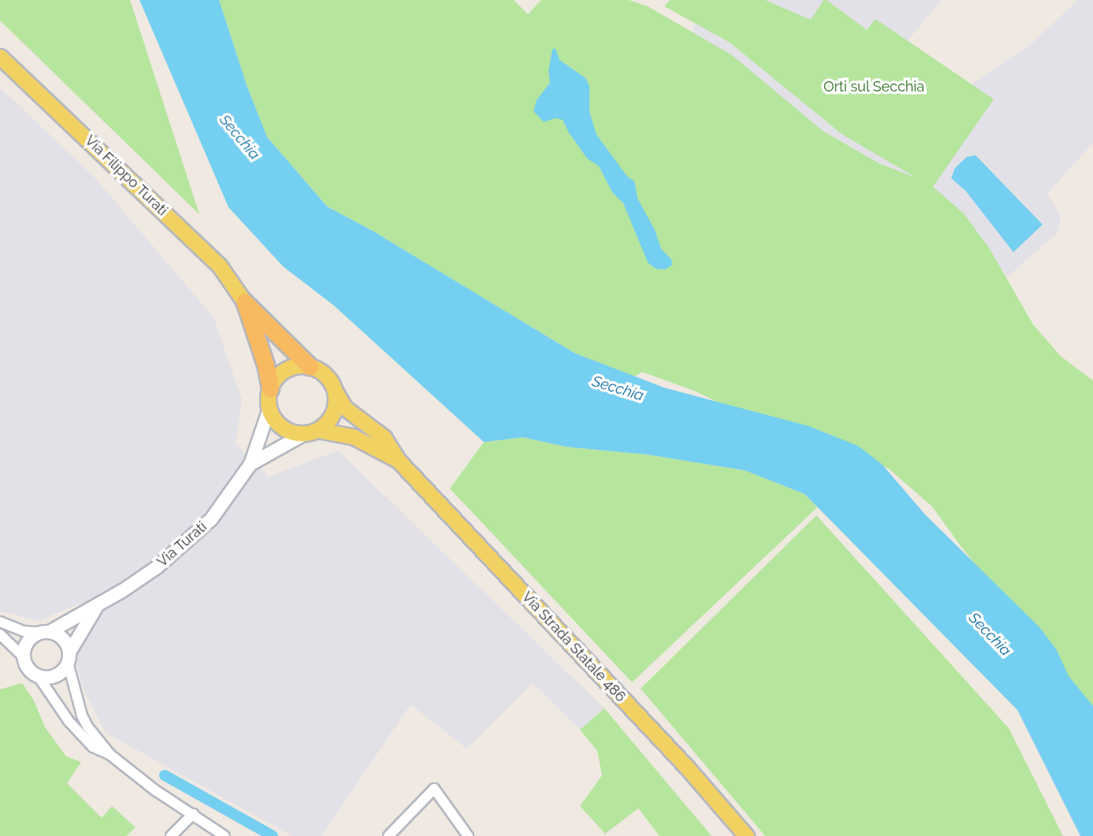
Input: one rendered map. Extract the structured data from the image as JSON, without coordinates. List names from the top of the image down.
{
  "streets": {
    "main road": ["Via Filippo Turati", "Via Strada Statale 486"],
    "street": ["Via Turati"]
  },
  "water": ["Secchia"],
  "parks": ["Orti sul Secchia"]
}
